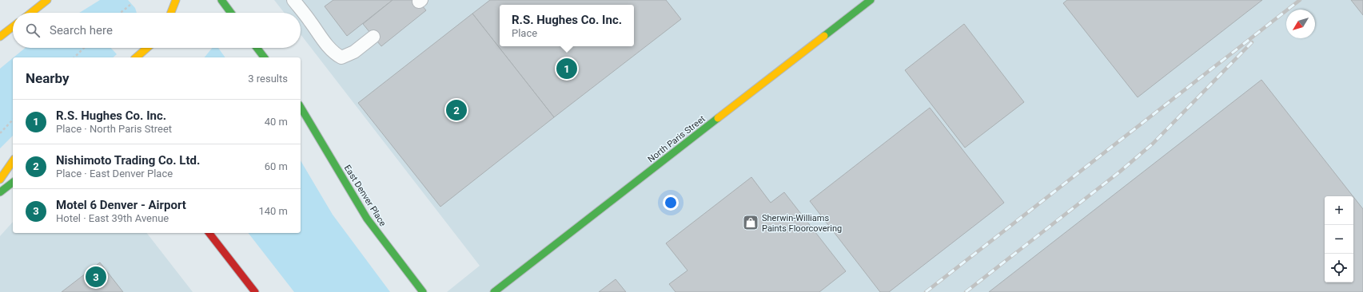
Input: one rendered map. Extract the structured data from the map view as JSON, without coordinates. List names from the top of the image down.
{
  "streets": {
    "street": ["North Paris Street", "East Denver Place"]
  },
  "places": {
    "shop": ["Sherwin-Williams Paints Floorcovering"]
  },
  "north": "bottom left",
  "page": {
    "popup": ["R.S. Hughes Co. Inc.", "Place"],
    "search": "Search here",
    "pins": ["1", "2", "3"],
    "heading": ["Nearby", "3 results"],
    "list": [
      {
        "mark": "1",
        "name": "R.S. Hughes Co. Inc.",
        "note": "Place · North Paris Street",
        "value": "40 m"
      },
      {
        "mark": "2",
        "name": "Nishimoto Trading Co. Ltd.",
        "note": "Place · East Denver Place",
        "value": "60 m"
      },
      {
        "mark": "3",
        "name": "Motel 6 Denver - Airport",
        "note": "Hotel · East 39th Avenue",
        "value": "140 m"
      }
    ],
    "map_buttons": ["+", "−"]
  }
}
